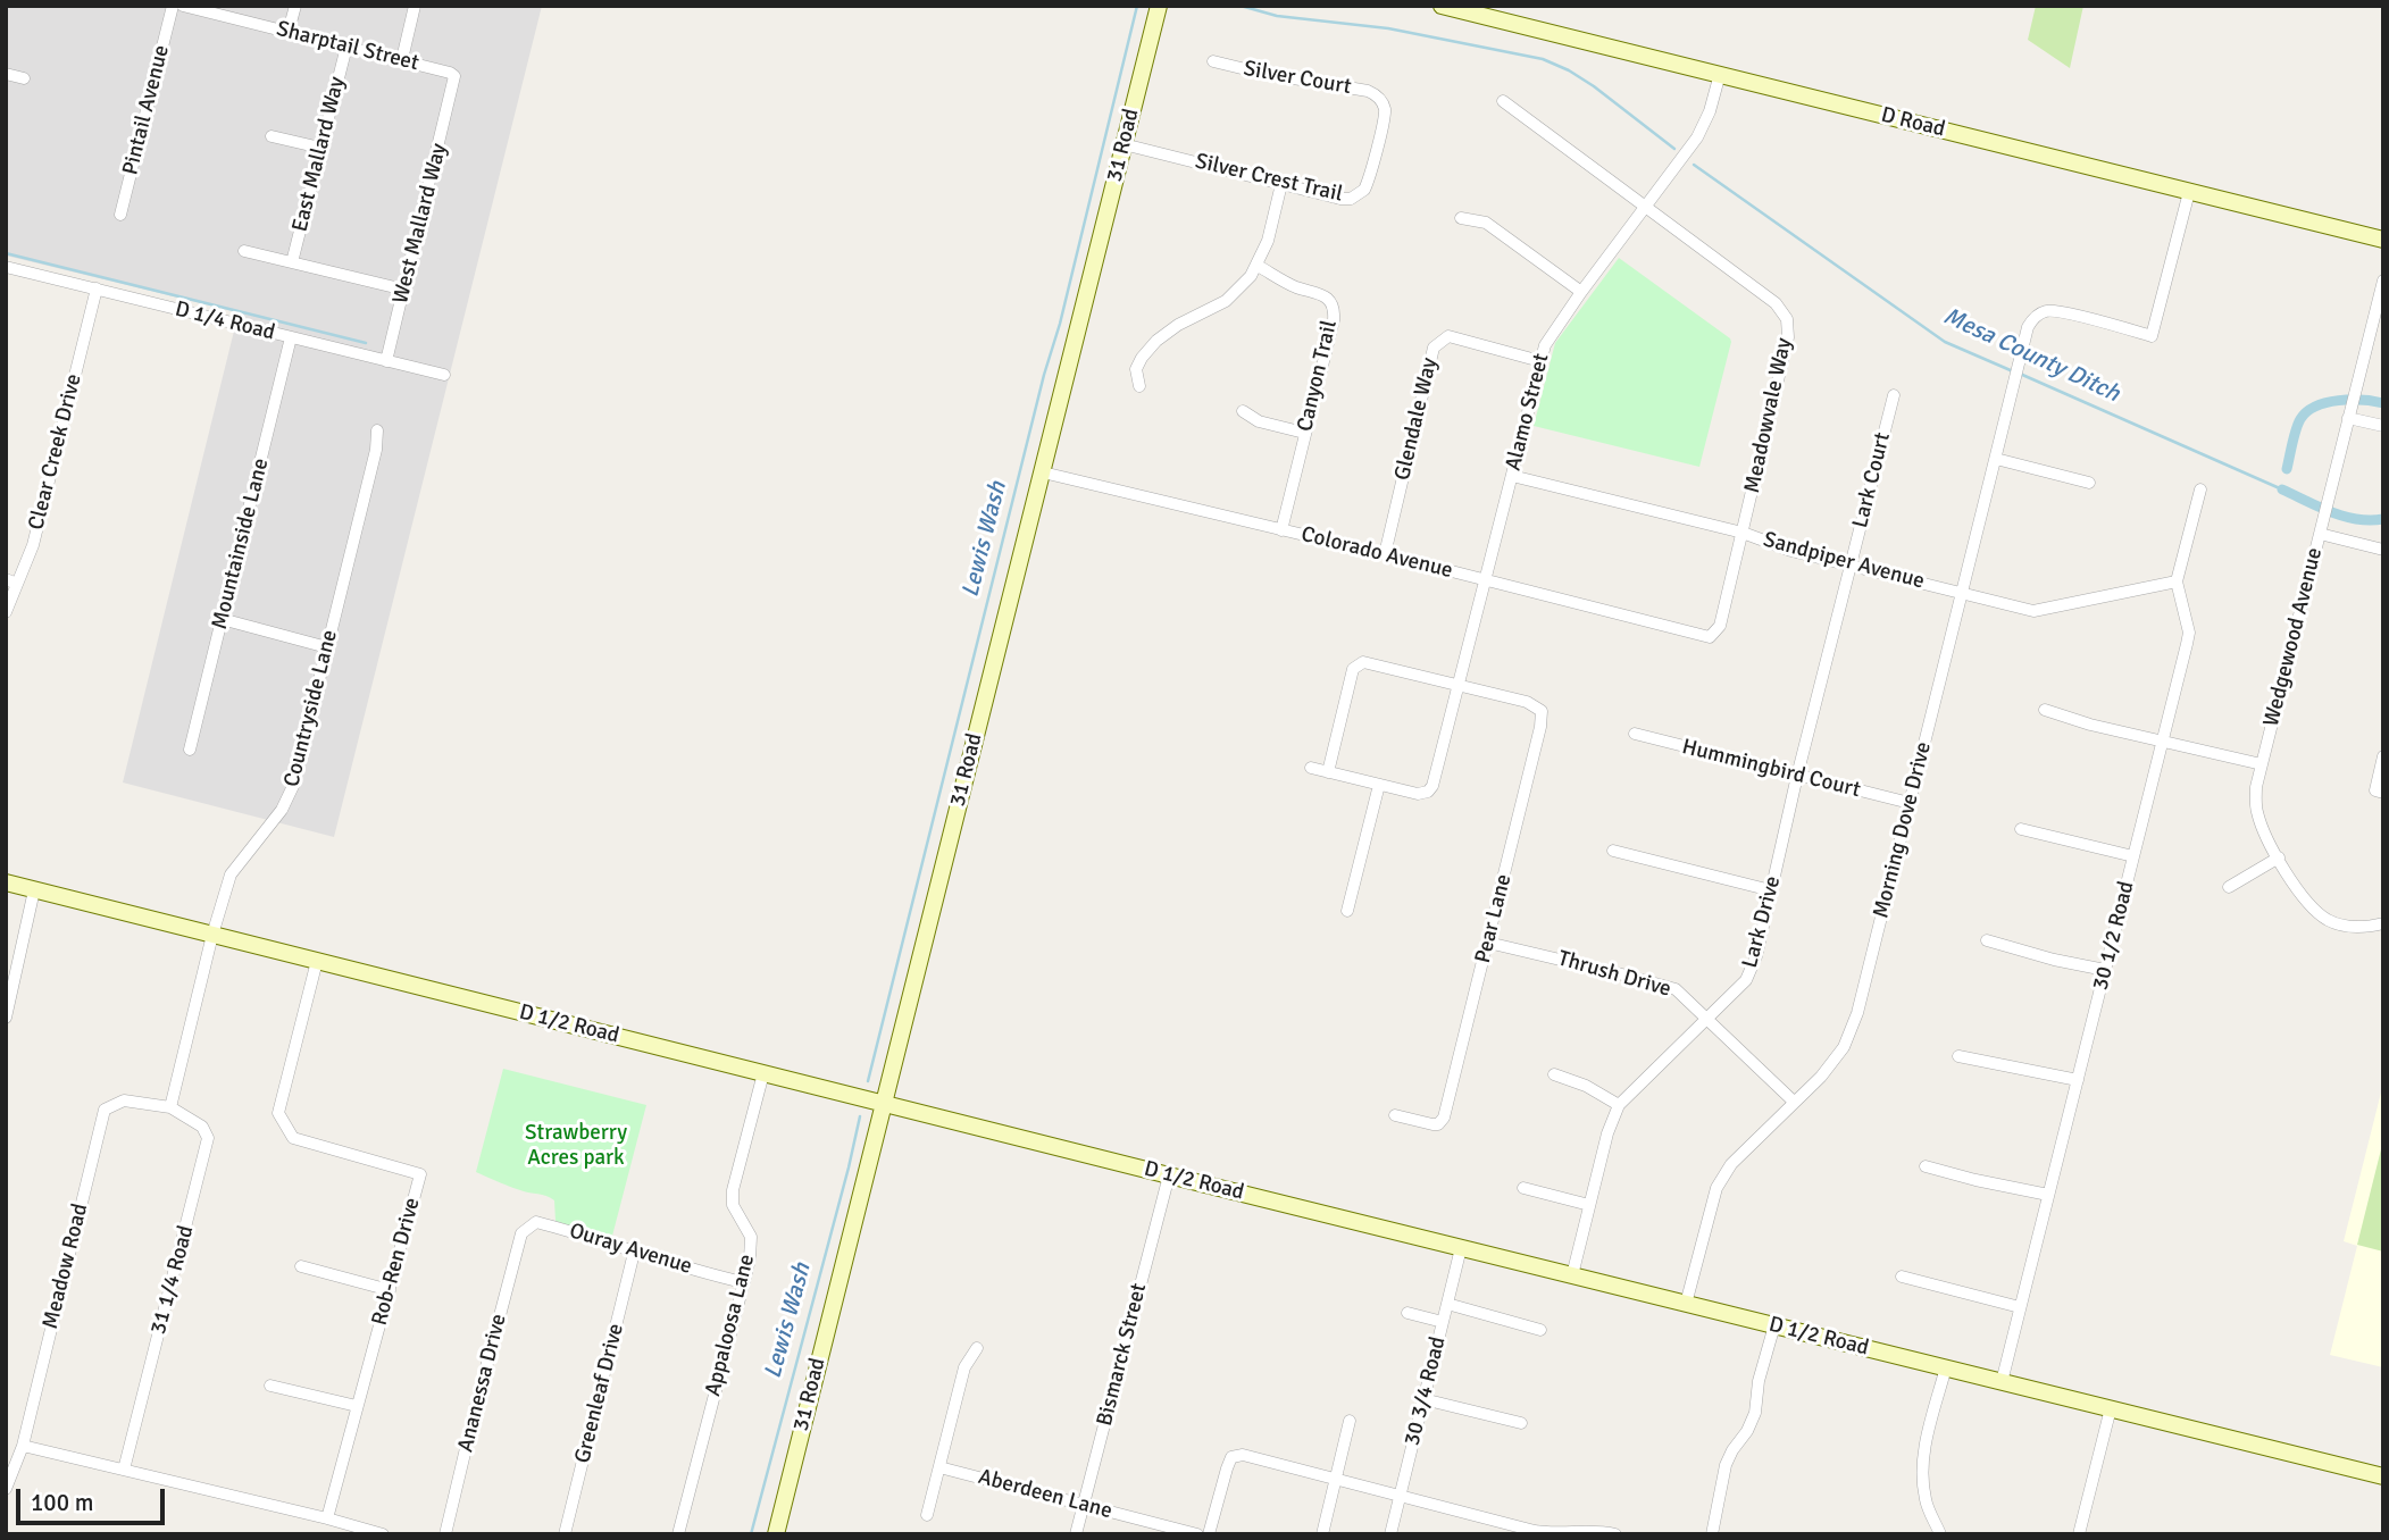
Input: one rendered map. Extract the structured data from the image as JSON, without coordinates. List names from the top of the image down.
{
  "streets": {
    "street": [
      "Sharptail Street",
      "Silver Court",
      "Pintail Avenue",
      "D Road",
      "31 Road",
      "East Mallard Way",
      "Silver Crest Trail",
      "West Mallard Way",
      "D 1/4 Road",
      "Canyon Trail",
      "Alamo Street",
      "Meadowvale Way",
      "Glendale Way",
      "Clear Creek Drive",
      "Lark Court",
      "Mountainside Lane",
      "Colorado Avenue",
      "Sandpiper Avenue",
      "Wedgewood Avenue",
      "Countryside Lane",
      "Hummingbird Court",
      "Morning Dove Drive",
      "Pear Lane",
      "Lark Drive",
      "30 1/2 Road",
      "Thrush Drive",
      "D 1/2 Road",
      "Ouray Avenue",
      "Rob-Ren Drive",
      "Meadow Road",
      "31 1/4 Road",
      "Appaloosa Lane",
      "Bismarck Street",
      "Ananessa Drive",
      "30 3/4 Road",
      "Greenleaf Drive",
      "Aberdeen Lane"
    ]
  },
  "crossings": [
    ["Sharptail Street", "East Mallard Way"],
    ["Sharptail Street", "West Mallard Way"],
    ["Silver Court", "Silver Crest Trail"],
    ["D Road", "Alamo Street"],
    ["D Road", "Morning Dove Drive"],
    ["31 Road", "Silver Crest Trail"],
    ["31 Road", "Colorado Avenue"],
    ["31 Road", "D 1/2 Road"],
    ["West Mallard Way", "D 1/4 Road"],
    ["D 1/4 Road", "Clear Creek Drive"],
    ["D 1/4 Road", "Mountainside Lane"],
    ["Canyon Trail", "Colorado Avenue"],
    ["Alamo Street", "Meadowvale Way"],
    ["Alamo Street", "Glendale Way"],
    ["Alamo Street", "Colorado Avenue"],
    ["Alamo Street", "Sandpiper Avenue"],
    ["Alamo Street", "Pear Lane"],
    ["Meadowvale Way", "Colorado Avenue"],
    ["Meadowvale Way", "Sandpiper Avenue"],
    ["Glendale Way", "Colorado Avenue"],
    ["Lark Court", "Sandpiper Avenue"],
    ["Lark Court", "Lark Drive"],
    ["Sandpiper Avenue", "Morning Dove Drive"],
    ["Sandpiper Avenue", "Lark Drive"],
    ["Sandpiper Avenue", "30 1/2 Road"],
    ["Countryside Lane", "D 1/2 Road"],
    ["Countryside Lane", "Meadow Road"],
    ["Countryside Lane", "31 1/4 Road"],
    ["Hummingbird Court", "Morning Dove Drive"],
    ["Hummingbird Court", "Lark Drive"],
    ["Morning Dove Drive", "Thrush Drive"],
    ["Morning Dove Drive", "D 1/2 Road"],
    ["Pear Lane", "Thrush Drive"],
    ["Lark Drive", "Thrush Drive"],
    ["Lark Drive", "D 1/2 Road"],
    ["30 1/2 Road", "D 1/2 Road"],
    ["D 1/2 Road", "Rob-Ren Drive"],
    ["D 1/2 Road", "Appaloosa Lane"],
    ["D 1/2 Road", "Bismarck Street"],
    ["D 1/2 Road", "30 3/4 Road"],
    ["Ouray Avenue", "Appaloosa Lane"],
    ["Ouray Avenue", "Ananessa Drive"],
    ["Ouray Avenue", "Greenleaf Drive"],
    ["Meadow Road", "31 1/4 Road"],
    ["Bismarck Street", "Aberdeen Lane"]
  ],
  "water": ["Mesa County Ditch", "Lewis Wash"],
  "parks": ["Strawberry Acres park"],
  "scale_bar": "100 m"
}
